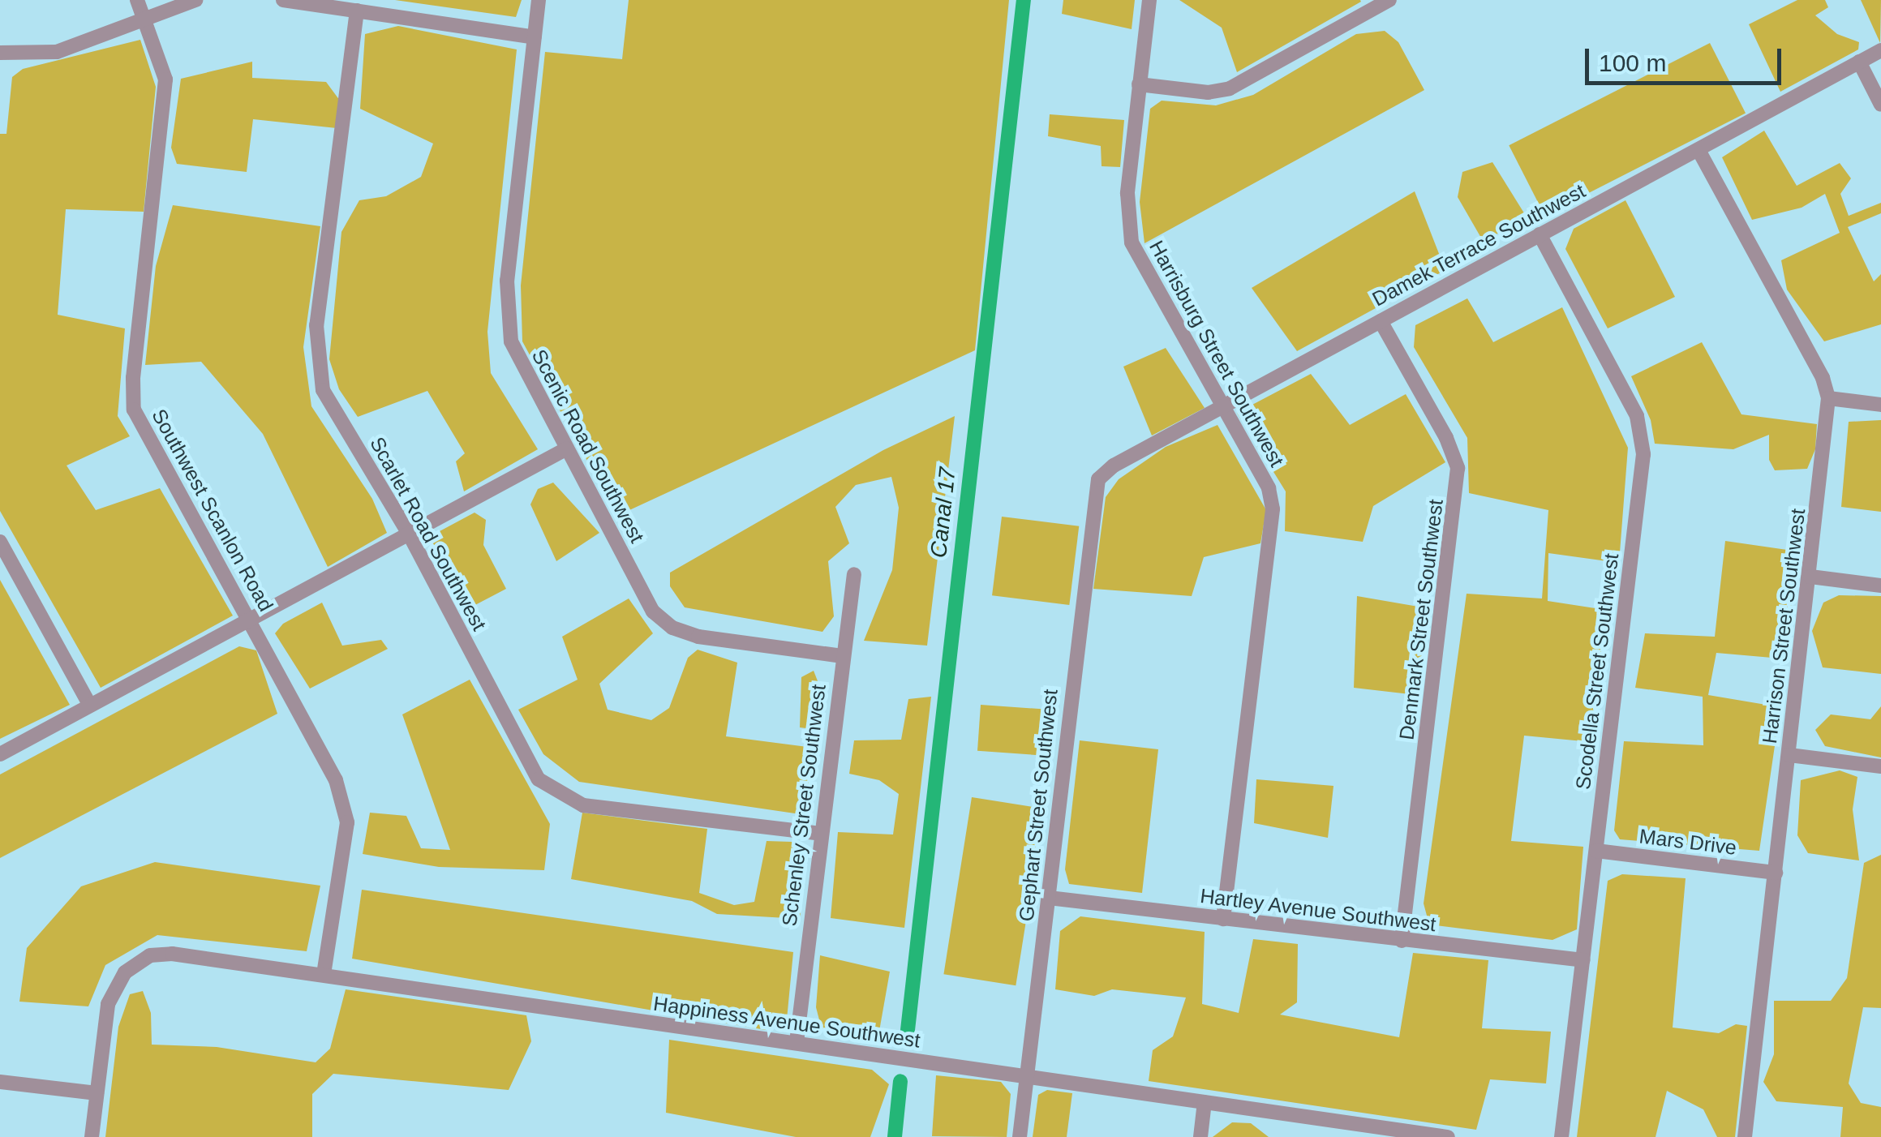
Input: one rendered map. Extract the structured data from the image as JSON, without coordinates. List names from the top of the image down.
{
  "streets": {
    "street": [
      "Damek Terrace Southwest",
      "Harrisburg Street Southwest",
      "Scenic Road Southwest",
      "Southwest Scanlon Road",
      "Scarlet Road Southwest",
      "Denmark Street Southwest",
      "Harrison Street Southwest",
      "Scodella Street Southwest",
      "Schenley Street Southwest",
      "Gephart Street Southwest",
      "Mars Drive",
      "Hartley Avenue Southwest",
      "Happiness Avenue Southwest"
    ]
  },
  "crossings": [
    ["Damek Terrace Southwest", "Harrisburg Street Southwest"],
    ["Damek Terrace Southwest", "Denmark Street Southwest"],
    ["Damek Terrace Southwest", "Harrison Street Southwest"],
    ["Damek Terrace Southwest", "Scodella Street Southwest"],
    ["Damek Terrace Southwest", "Gephart Street Southwest"],
    ["Harrisburg Street Southwest", "Hartley Avenue Southwest"],
    ["Scenic Road Southwest", "Schenley Street Southwest"],
    ["Southwest Scanlon Road", "Happiness Avenue Southwest"],
    ["Scarlet Road Southwest", "Schenley Street Southwest"],
    ["Denmark Street Southwest", "Hartley Avenue Southwest"],
    ["Harrison Street Southwest", "Mars Drive"],
    ["Scodella Street Southwest", "Mars Drive"],
    ["Scodella Street Southwest", "Hartley Avenue Southwest"],
    ["Schenley Street Southwest", "Happiness Avenue Southwest"],
    ["Gephart Street Southwest", "Hartley Avenue Southwest"],
    ["Gephart Street Southwest", "Happiness Avenue Southwest"]
  ],
  "water": ["Canal 17"],
  "scale_bar": "100 m"
}
